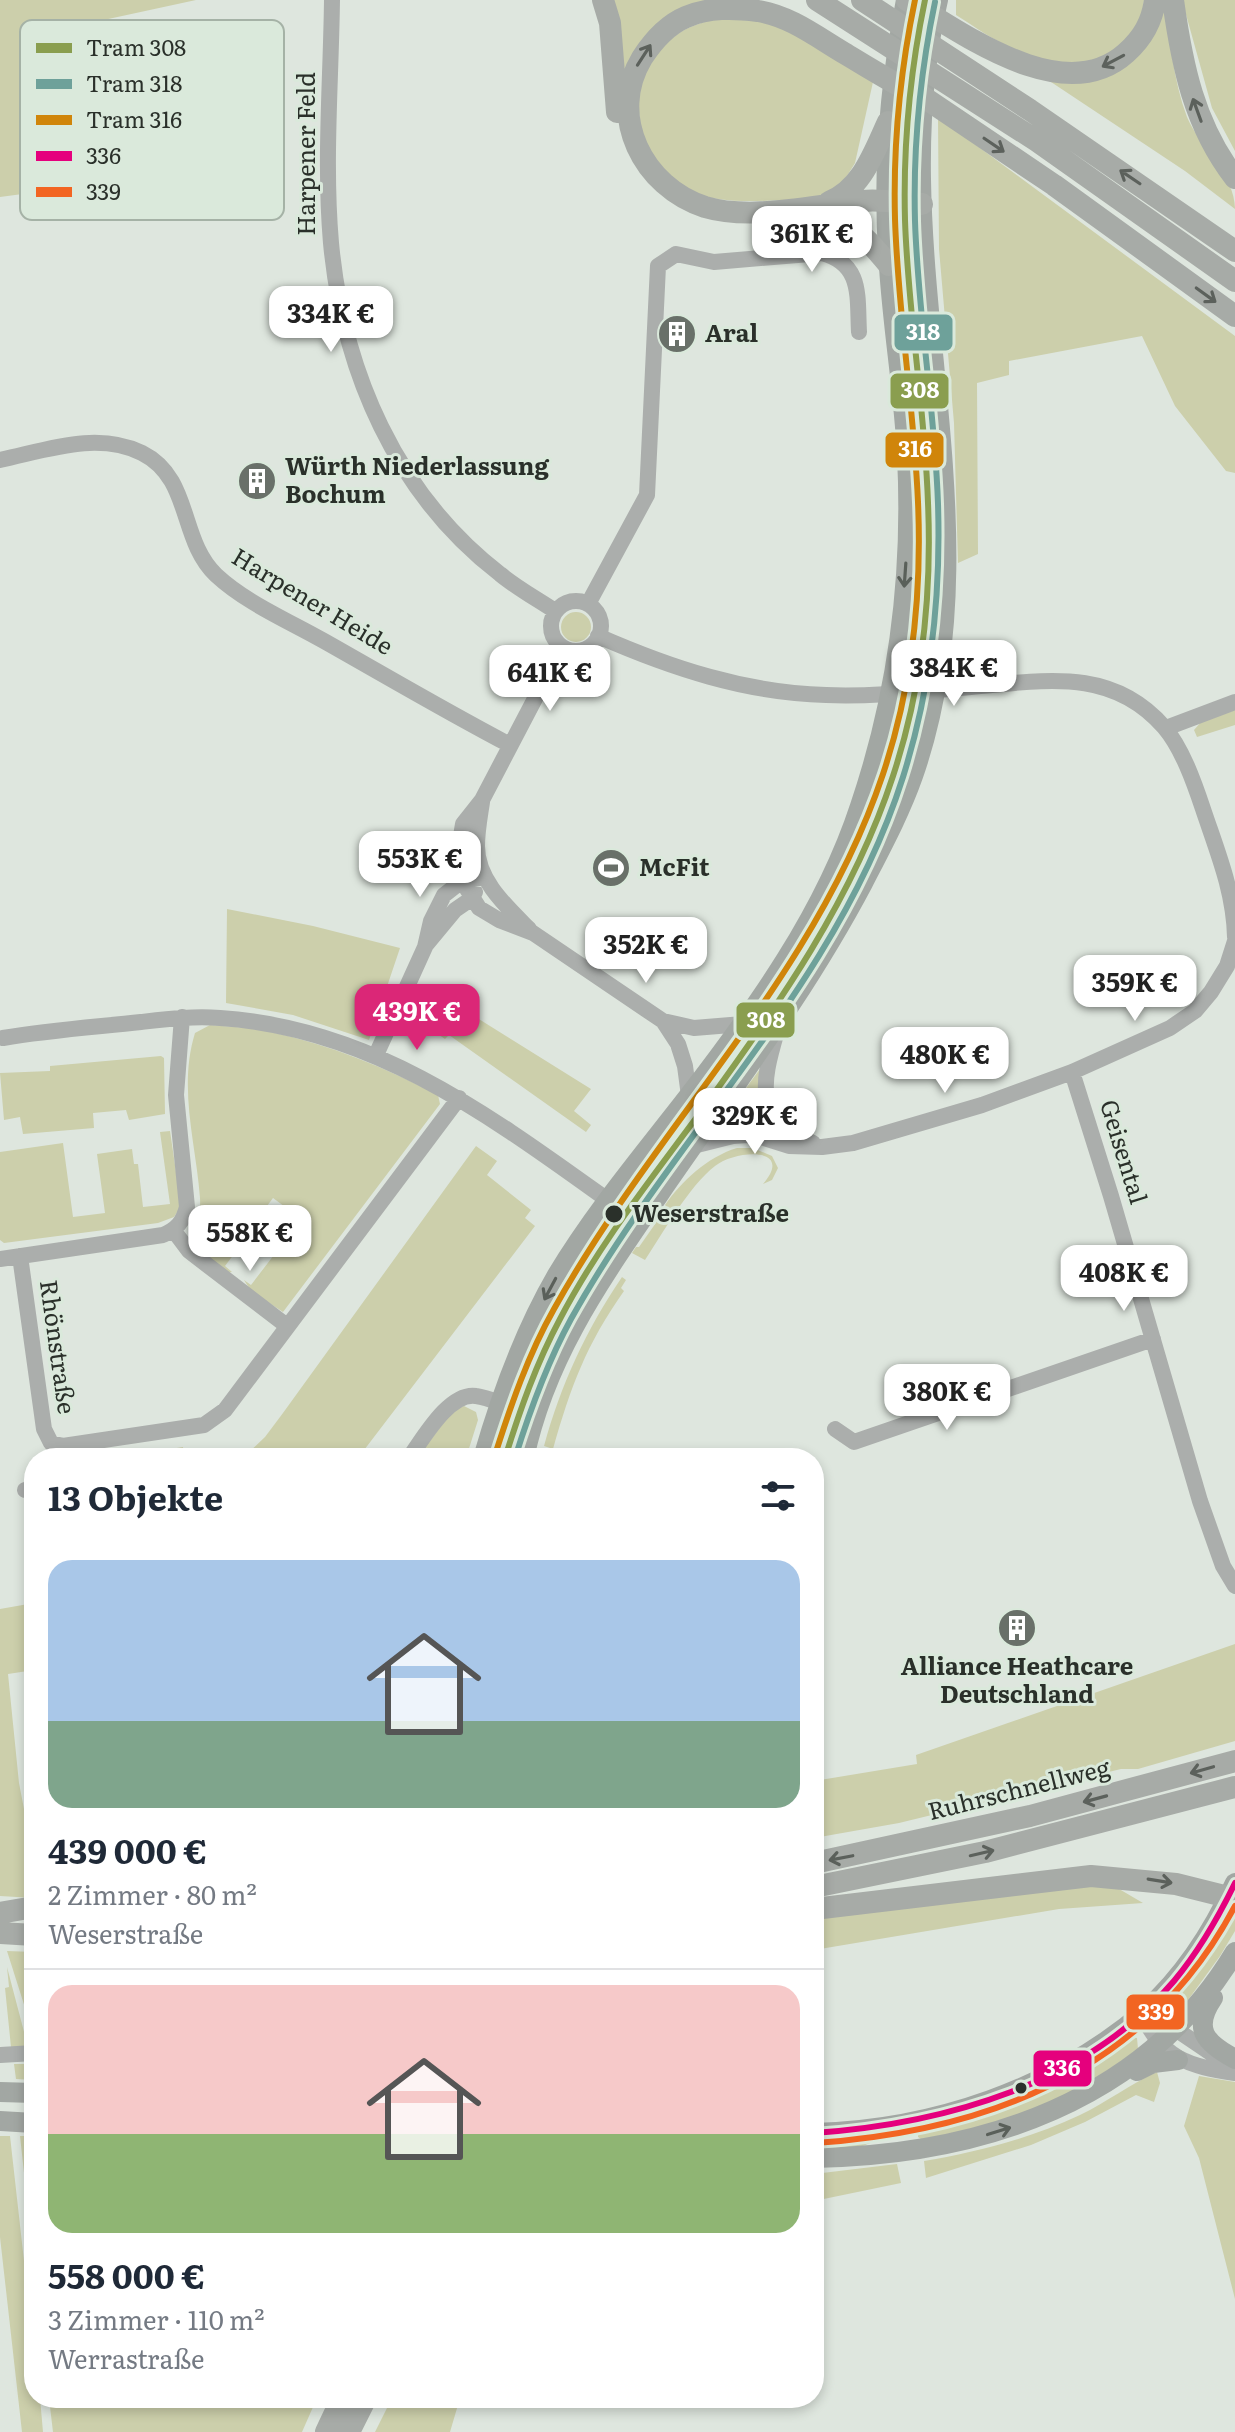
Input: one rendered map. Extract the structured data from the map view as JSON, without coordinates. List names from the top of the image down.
{
  "streets": {
    "highway": ["Ruhrschnellweg"],
    "street": [
      "Harpener Feld",
      "Harpener Heide",
      "Geisental",
      "Rhönstraße"
    ]
  },
  "places": {
    "building": ["Aral", "Würth Niederlassung Bochum", "Alliance Heathcare Deutschland"],
    "sports": ["McFit"],
    "other": ["Weserstraße"]
  },
  "lines": [
    "tram line 308",
    "tram line 316",
    "tram line 318",
    "transit line 336",
    "transit line 339"
  ],
  "legend": [
    "Tram 308",
    "Tram 318",
    "Tram 316",
    "336",
    "339"
  ],
  "page": {
    "price": [
      "361K €",
      "334K €",
      "384K €",
      "641K €",
      "553K €",
      "352K €",
      "359K €",
      "439K €",
      "480K €",
      "329K €",
      "558K €",
      "408K €",
      "380K €"
    ],
    "heading": "13 Objekte",
    "list": [
      {
        "name": "439 000 €",
        "note": "2 Zimmer · 80 m² · Weserstraße"
      },
      {
        "name": "558 000 €",
        "note": "3 Zimmer · 110 m² · Werrastraße"
      }
    ]
  }
}
